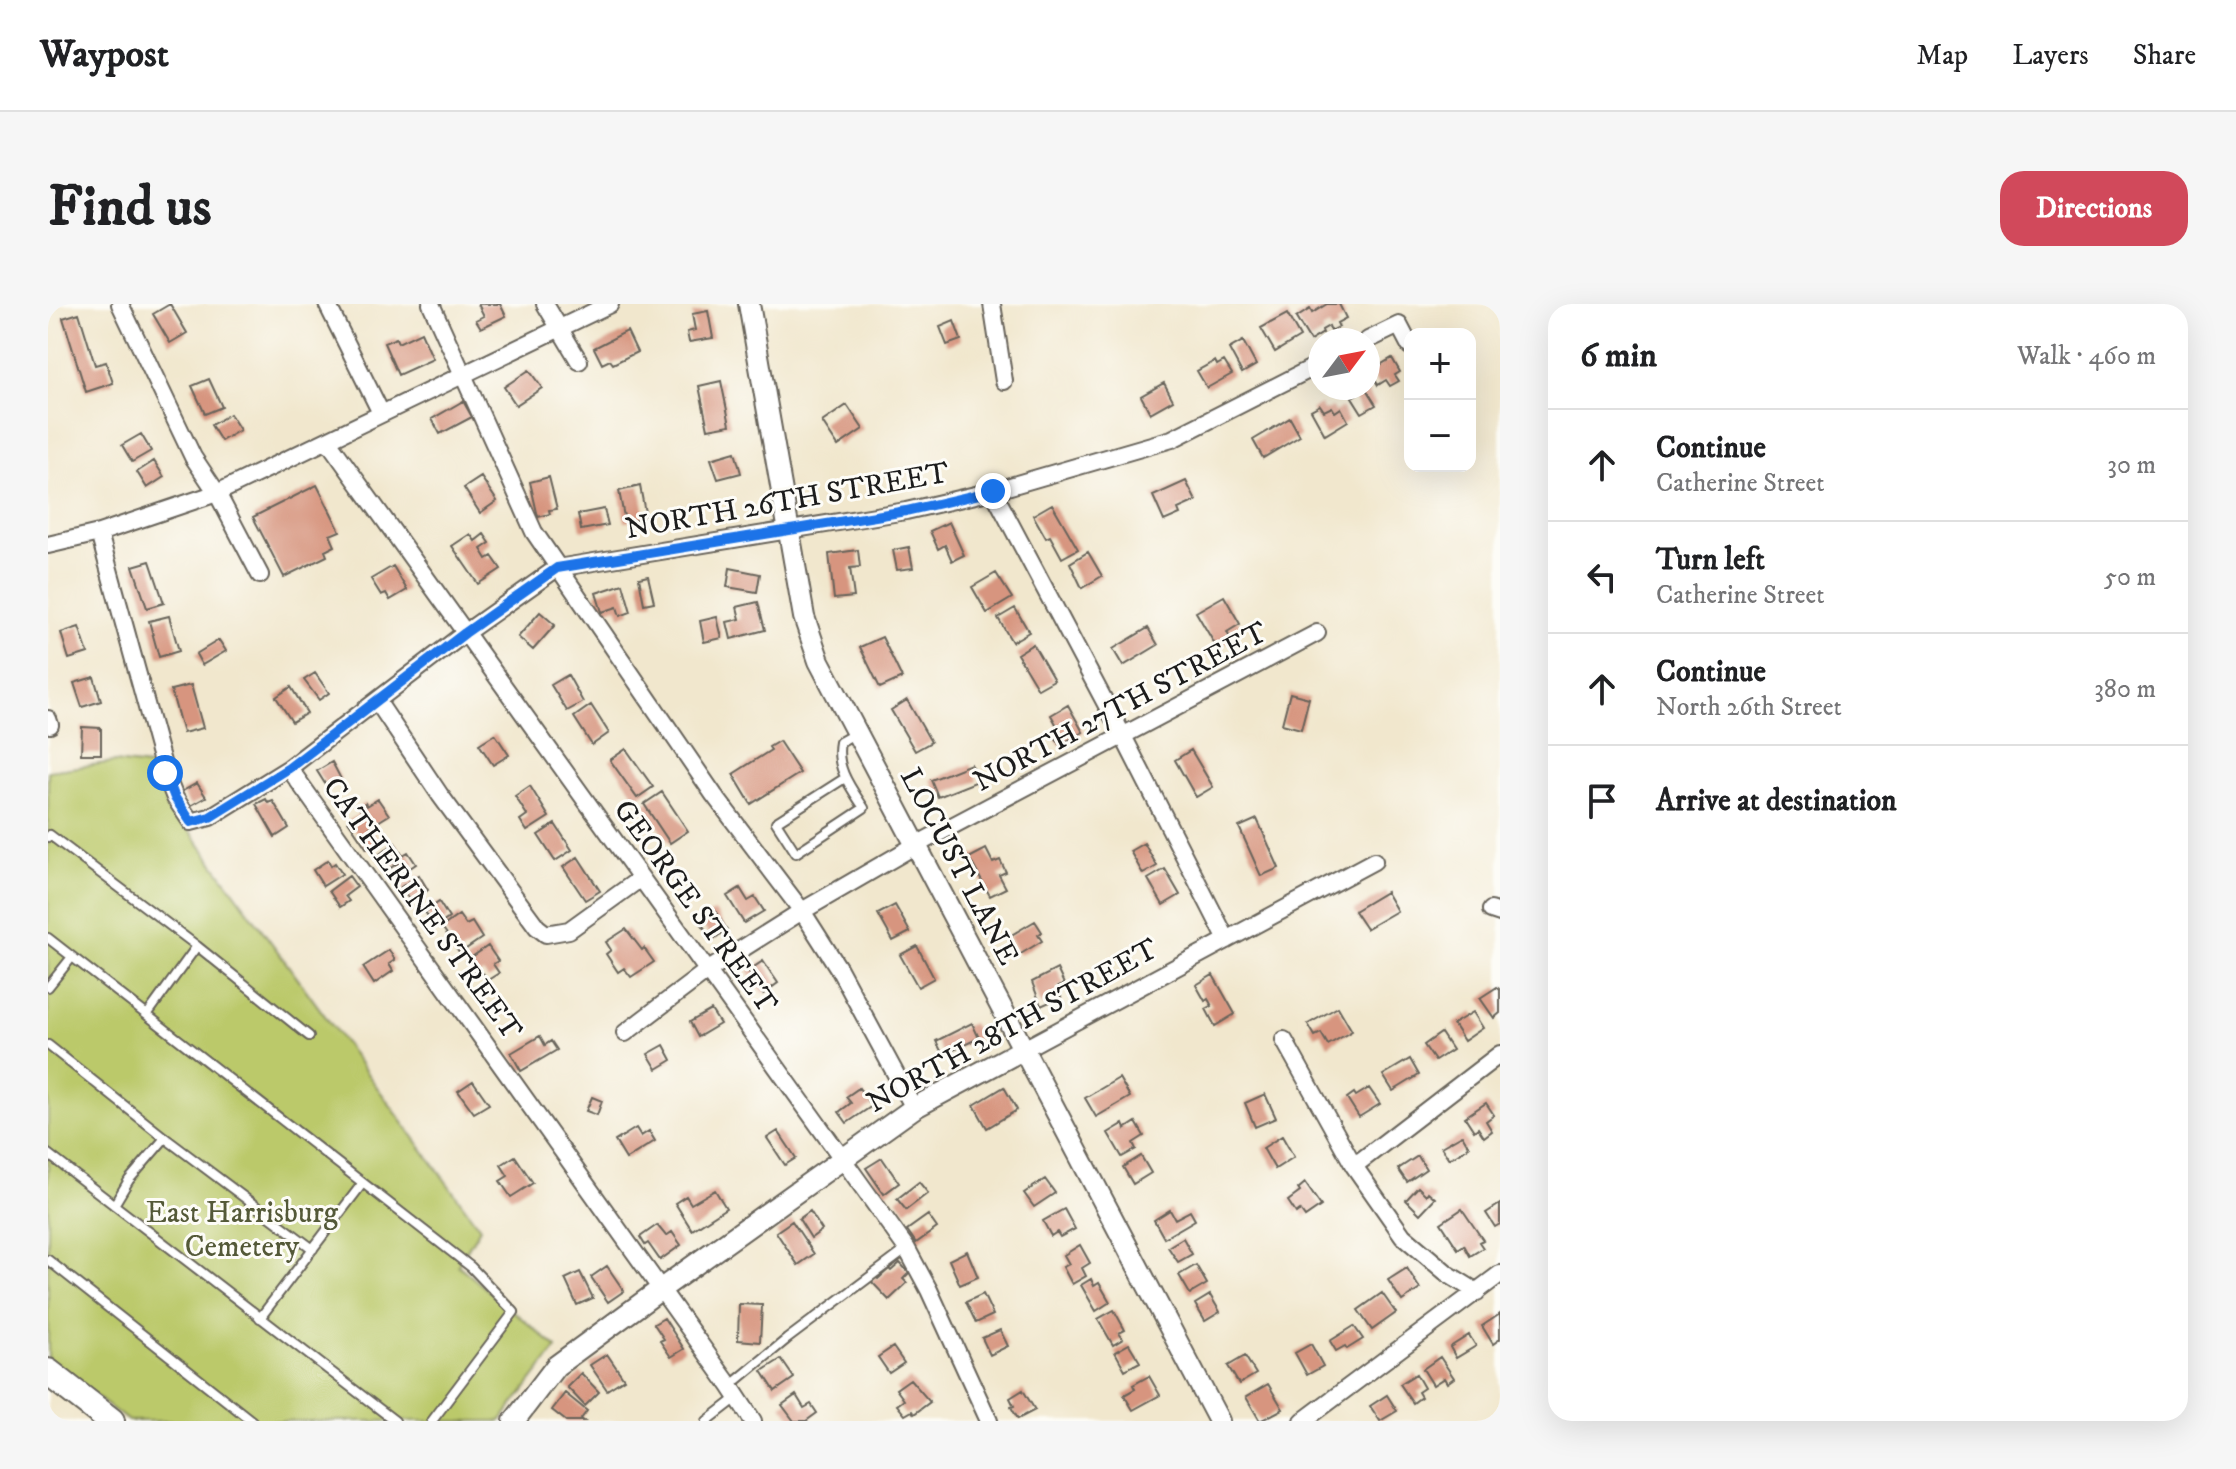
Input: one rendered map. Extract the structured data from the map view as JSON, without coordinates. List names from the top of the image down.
{
  "streets": {
    "street": [
      "NORTH 26TH STREET",
      "NORTH 27TH STREET",
      "LOCUST LANE",
      "GEORGE STREET",
      "CATHERINE STREET",
      "NORTH 28TH STREET"
    ]
  },
  "crossings": [
    ["NORTH 26TH STREET", "LOCUST LANE"],
    ["NORTH 26TH STREET", "GEORGE STREET"],
    ["NORTH 26TH STREET", "CATHERINE STREET"],
    ["NORTH 27TH STREET", "LOCUST LANE"],
    ["NORTH 27TH STREET", "GEORGE STREET"],
    ["LOCUST LANE", "NORTH 28TH STREET"],
    ["GEORGE STREET", "NORTH 28TH STREET"],
    ["CATHERINE STREET", "NORTH 28TH STREET"]
  ],
  "parks": ["East Harrisburg Cemetery"],
  "north": "top right",
  "page": {
    "header": "Waypost",
    "nav": ["Map", "Layers", "Share"],
    "buttons": "Directions",
    "title": "Find us",
    "heading": ["6 min", "Walk · 460 m"],
    "map_buttons": ["+", "−"],
    "list": [
      ["Continue", "Catherine Street", "30 m"],
      ["Turn left", "Catherine Street", "50 m"],
      ["Continue", "North 26th Street", "380 m"],
      "Arrive at destination"
    ]
  }
}
